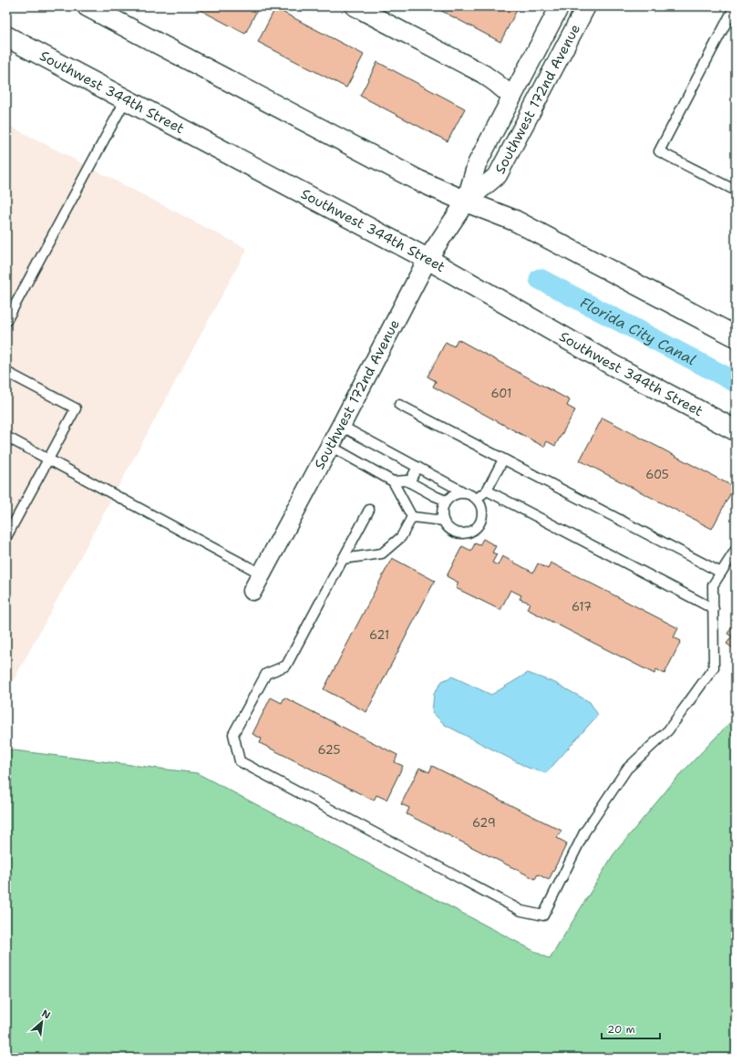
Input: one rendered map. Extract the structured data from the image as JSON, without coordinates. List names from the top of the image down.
{
  "streets": {
    "main road": ["Southwest 344th Street"],
    "street": ["Southwest 172nd Avenue"]
  },
  "crossings": [
    ["Southwest 344th Street", "Southwest 172nd Avenue"]
  ],
  "water": ["Florida City Canal"],
  "house_numbers": [
    "601",
    "605",
    "617",
    "621",
    "625",
    "629"
  ],
  "scale_bar": "20 m",
  "north": "top right"
}
